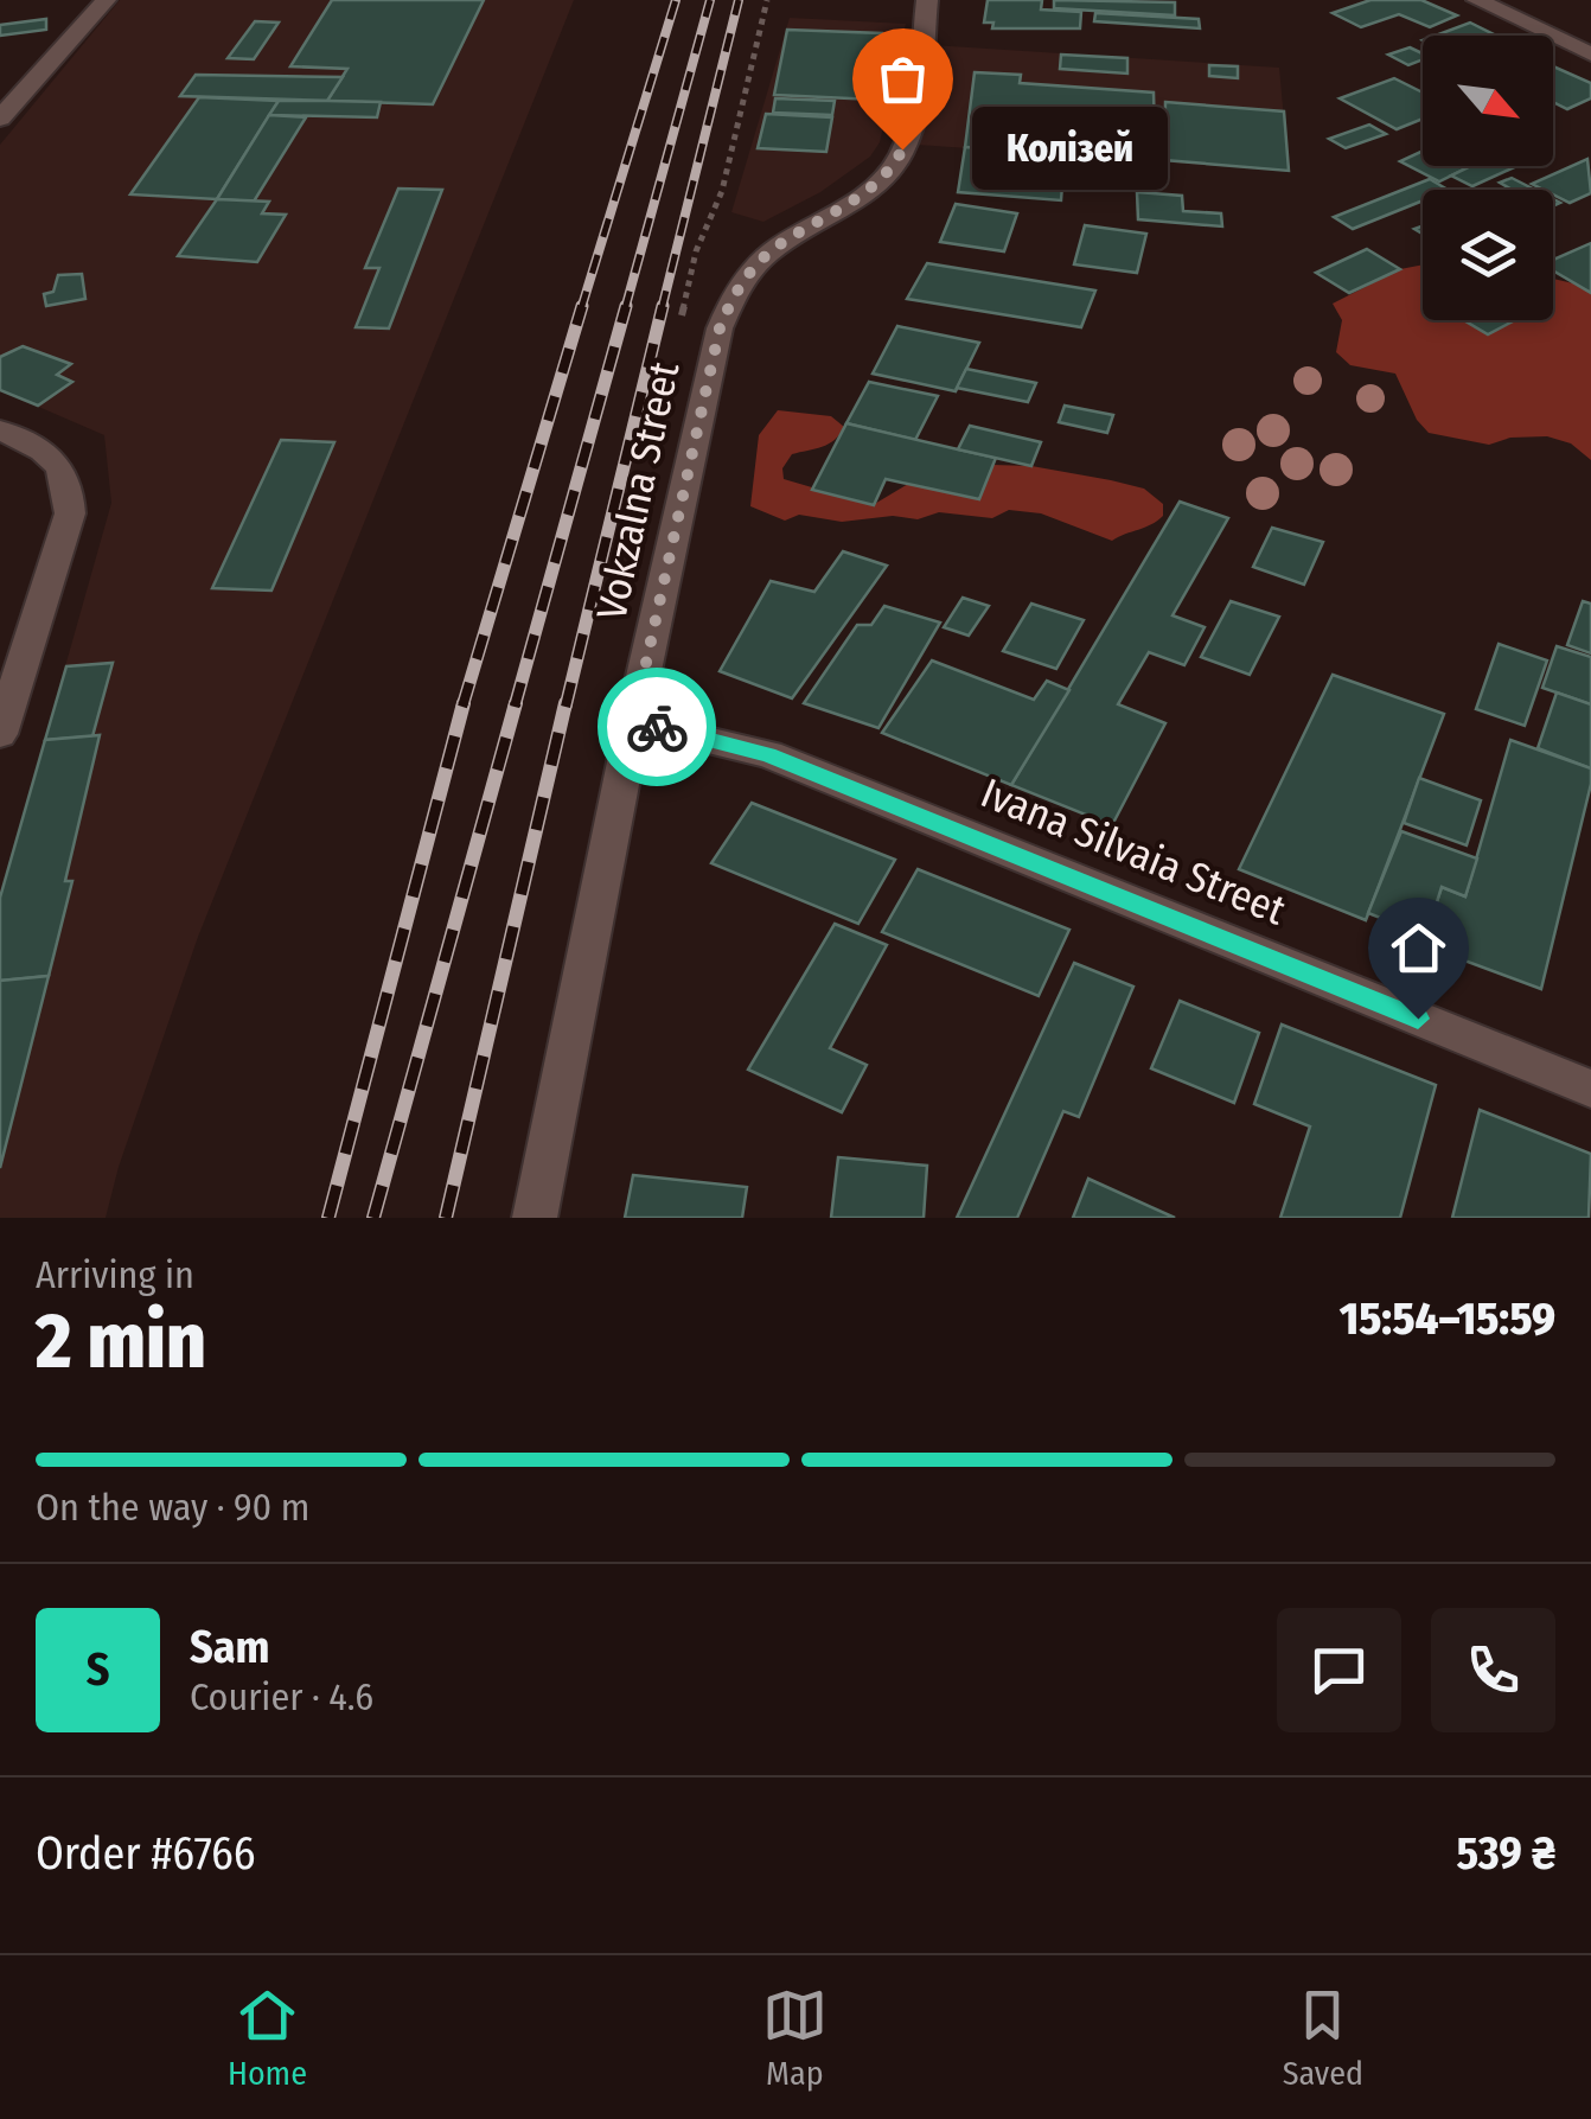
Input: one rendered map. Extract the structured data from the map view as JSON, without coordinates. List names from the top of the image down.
{
  "streets": {
    "street": ["Vokzalna Street", "Ivana Silvaia Street"]
  },
  "crossings": [
    ["Vokzalna Street", "Ivana Silvaia Street"]
  ],
  "places": ["Колізей"],
  "north": "bottom right",
  "page": {
    "bubble": "Колізей",
    "heading": ["2 min", "Arriving in", "15:54–15:59"],
    "panel": [
      "Sam",
      "Courier · 4.6",
      "Order #6766",
      "539 ₴"
    ],
    "bar": "On the way · 90 m",
    "round": "S",
    "tabs": ["Home", "Map", "Saved"]
  }
}
